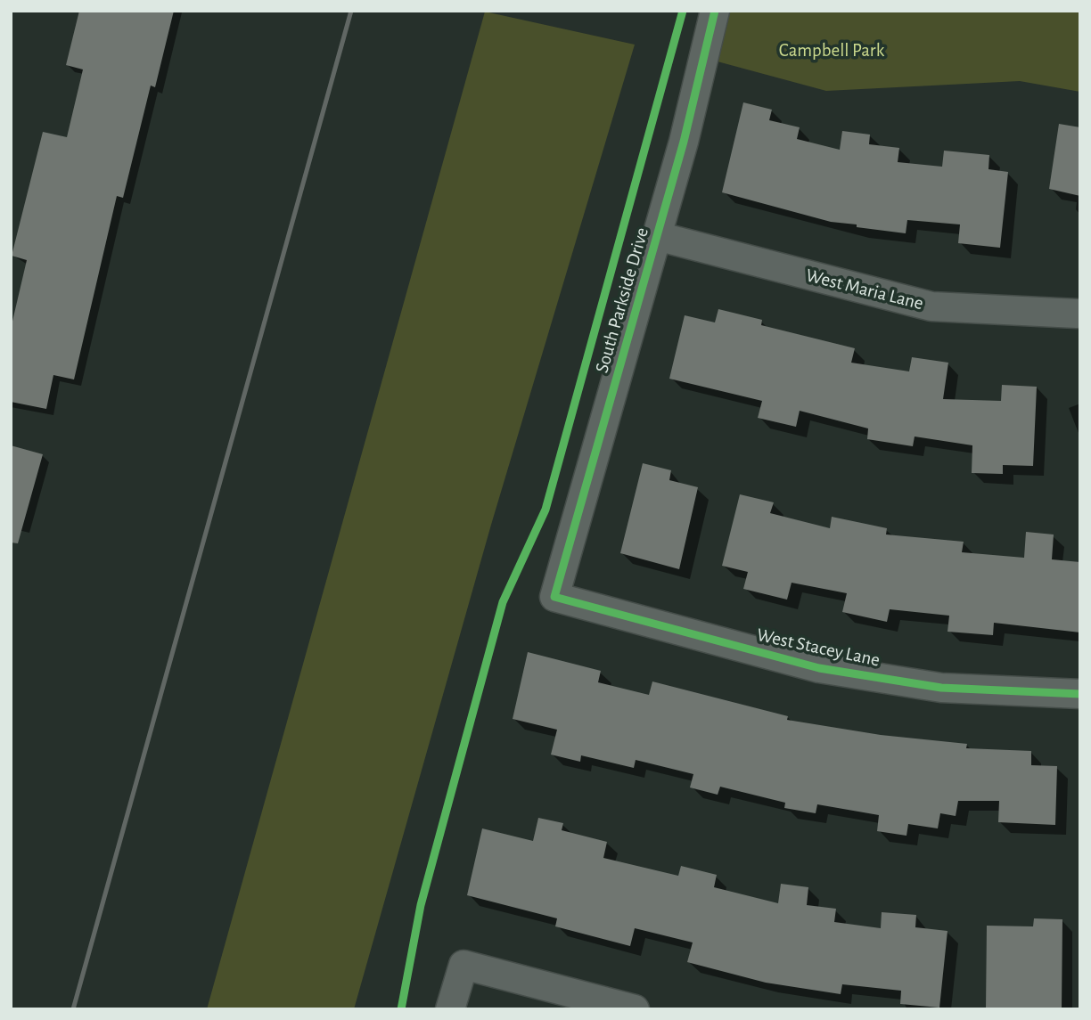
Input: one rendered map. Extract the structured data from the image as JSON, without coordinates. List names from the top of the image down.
{
  "streets": {
    "street": ["West Maria Lane", "South Parkside Drive", "West Stacey Lane"]
  },
  "crossings": [
    ["West Maria Lane", "South Parkside Drive"],
    ["South Parkside Drive", "West Stacey Lane"]
  ],
  "parks": ["Campbell Park"]
}
